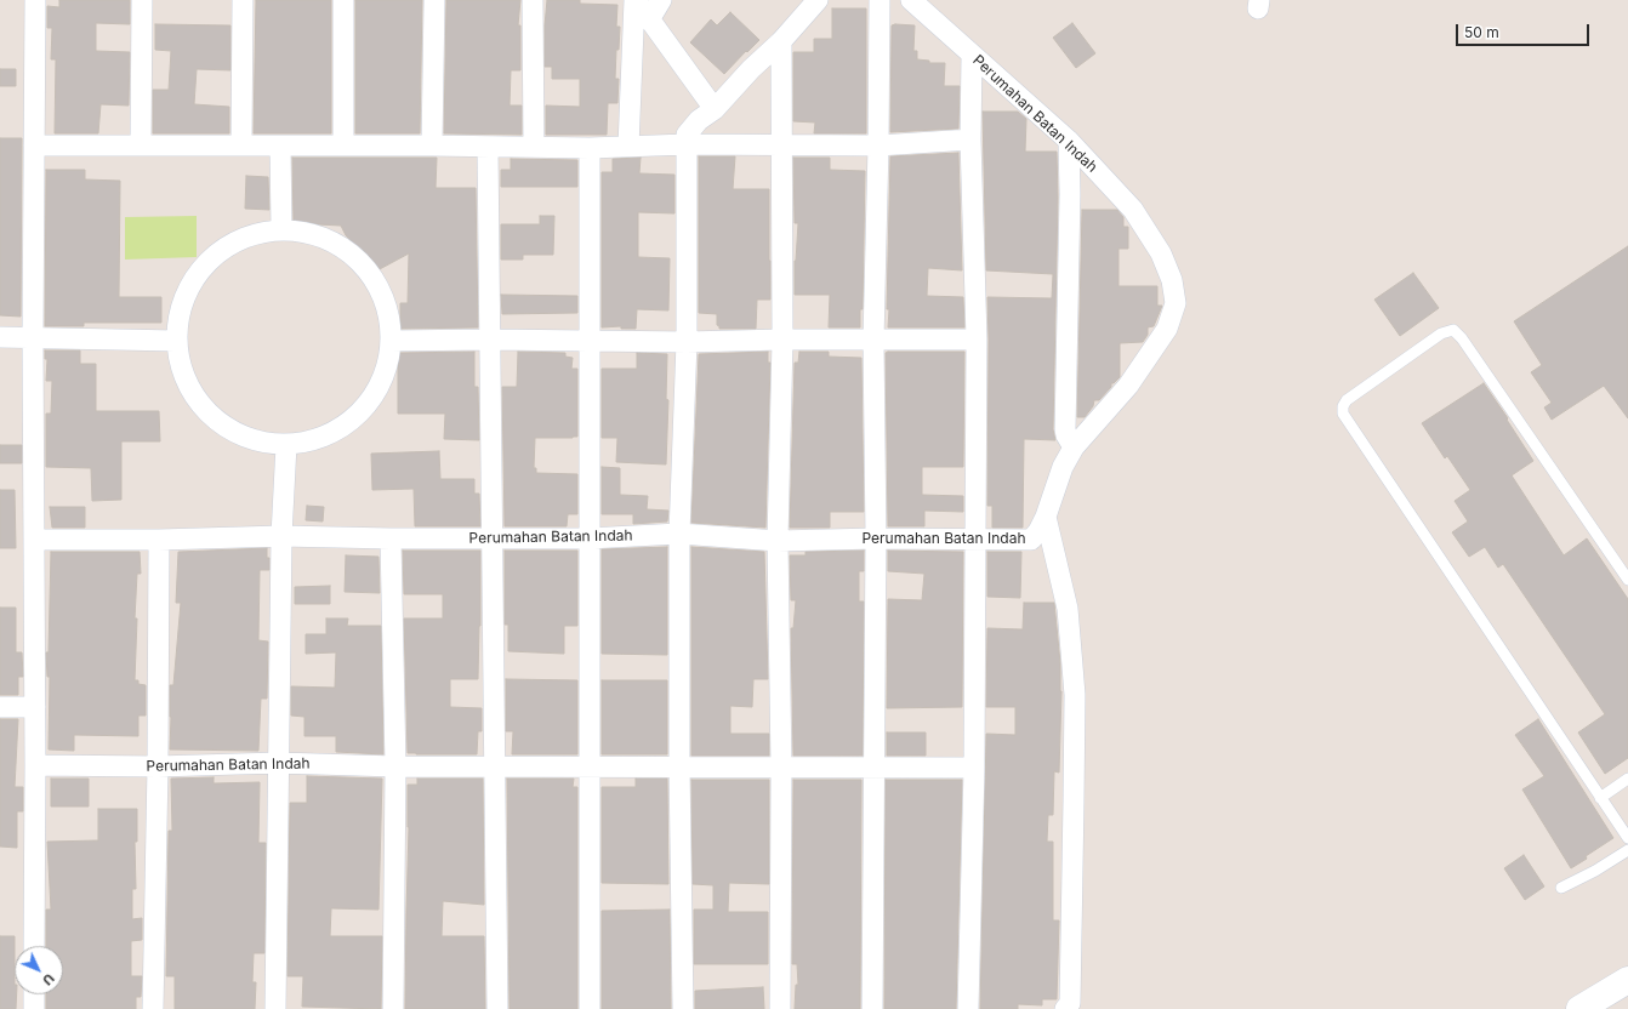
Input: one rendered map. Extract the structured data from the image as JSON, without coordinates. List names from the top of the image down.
{
  "streets": {
    "street": ["Perumahan Batan Indah"]
  },
  "scale_bar": "50 m",
  "north": "bottom right"
}
